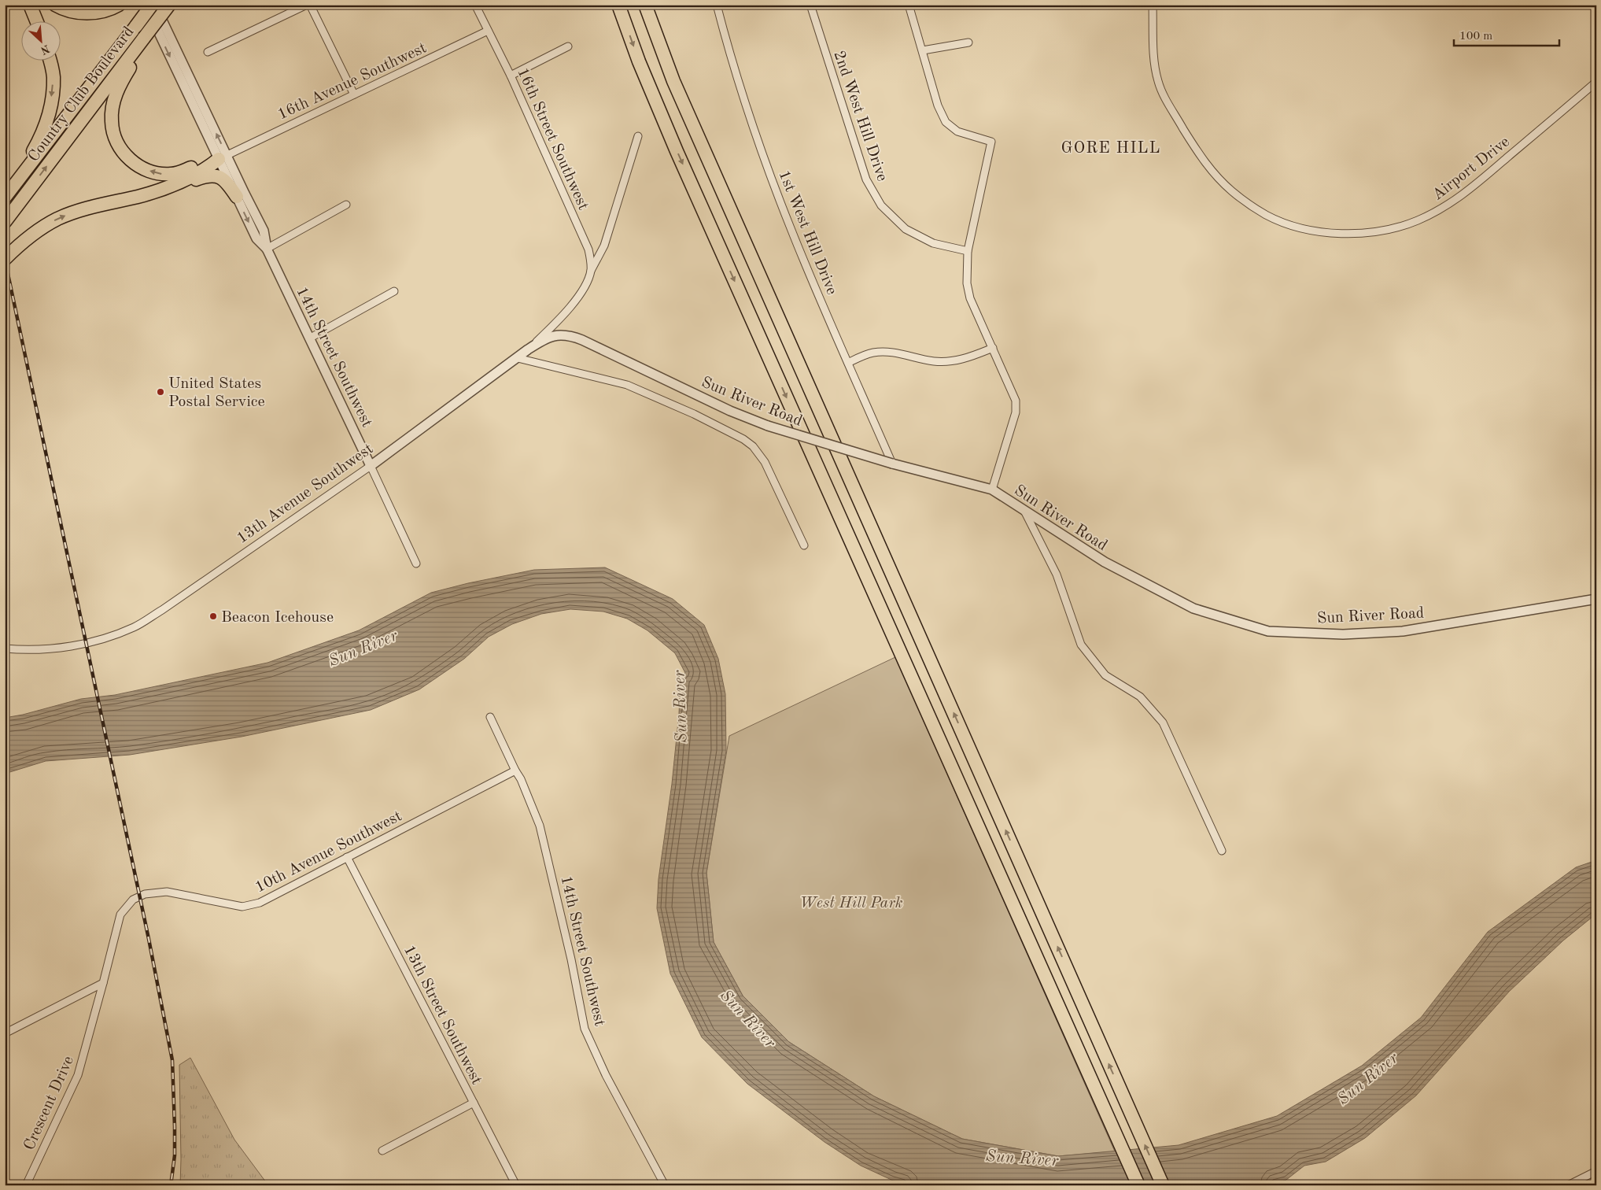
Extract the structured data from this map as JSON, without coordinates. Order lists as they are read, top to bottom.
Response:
{
  "streets": {
    "highway": ["Country Club Boulevard"],
    "street": [
      "16th Avenue Southwest",
      "2nd West Hill Drive",
      "16th Street Southwest",
      "Airport Drive",
      "1st West Hill Drive",
      "14th Street Southwest",
      "Sun River Road",
      "13th Avenue Southwest",
      "10th Avenue Southwest",
      "13th Street Southwest",
      "Crescent Drive"
    ]
  },
  "crossings": [
    ["16th Avenue Southwest", "16th Street Southwest"],
    ["16th Avenue Southwest", "14th Street Southwest"],
    ["Country Club Boulevard", "14th Street Southwest"],
    ["16th Street Southwest", "13th Avenue Southwest"],
    ["1st West Hill Drive", "Sun River Road"],
    ["14th Street Southwest", "13th Avenue Southwest"],
    ["14th Street Southwest", "10th Avenue Southwest"],
    ["Sun River Road", "13th Avenue Southwest"],
    ["10th Avenue Southwest", "13th Street Southwest"],
    ["10th Avenue Southwest", "Crescent Drive"]
  ],
  "districts": ["GORE HILL"],
  "water": ["Sun River"],
  "parks": ["West Hill Park"],
  "places": ["United States Postal Service", "Beacon Icehouse"],
  "scale_bar": "100 m",
  "north": "bottom right"
}
